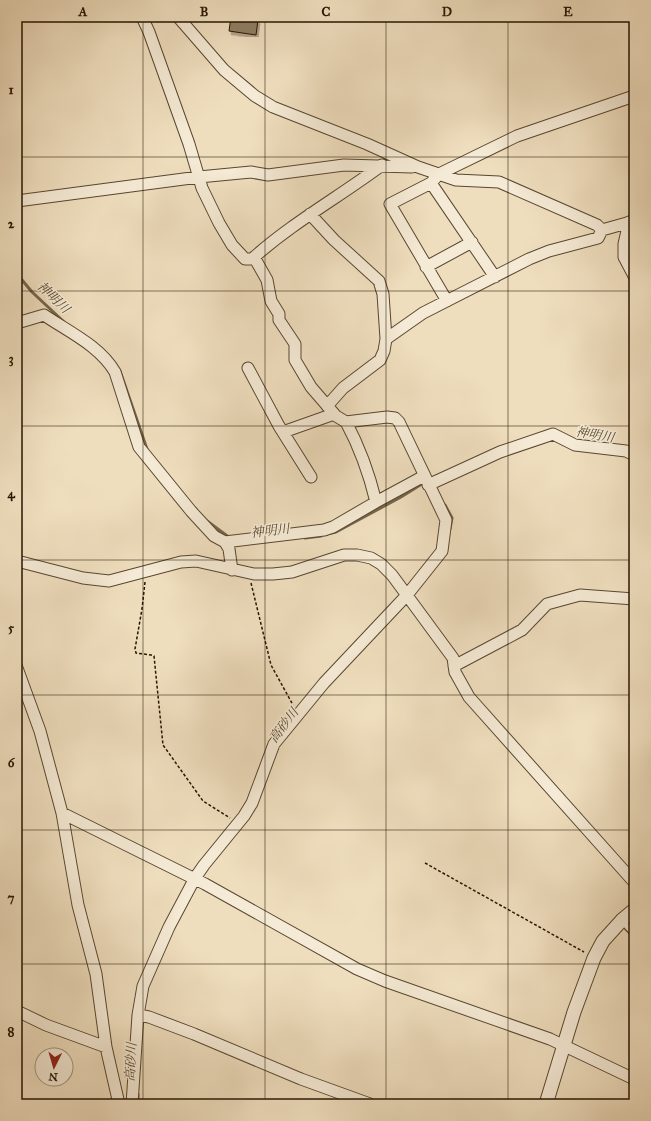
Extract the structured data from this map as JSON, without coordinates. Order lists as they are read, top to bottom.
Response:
{
  "water": ["神明川", "高砂川"],
  "north": "bottom",
  "grid": {
    "columns": [
      "A",
      "B",
      "C",
      "D",
      "E"
    ],
    "rows": [
      "1",
      "2",
      "3",
      "4",
      "5",
      "6",
      "7",
      "8"
    ]
  }
}
